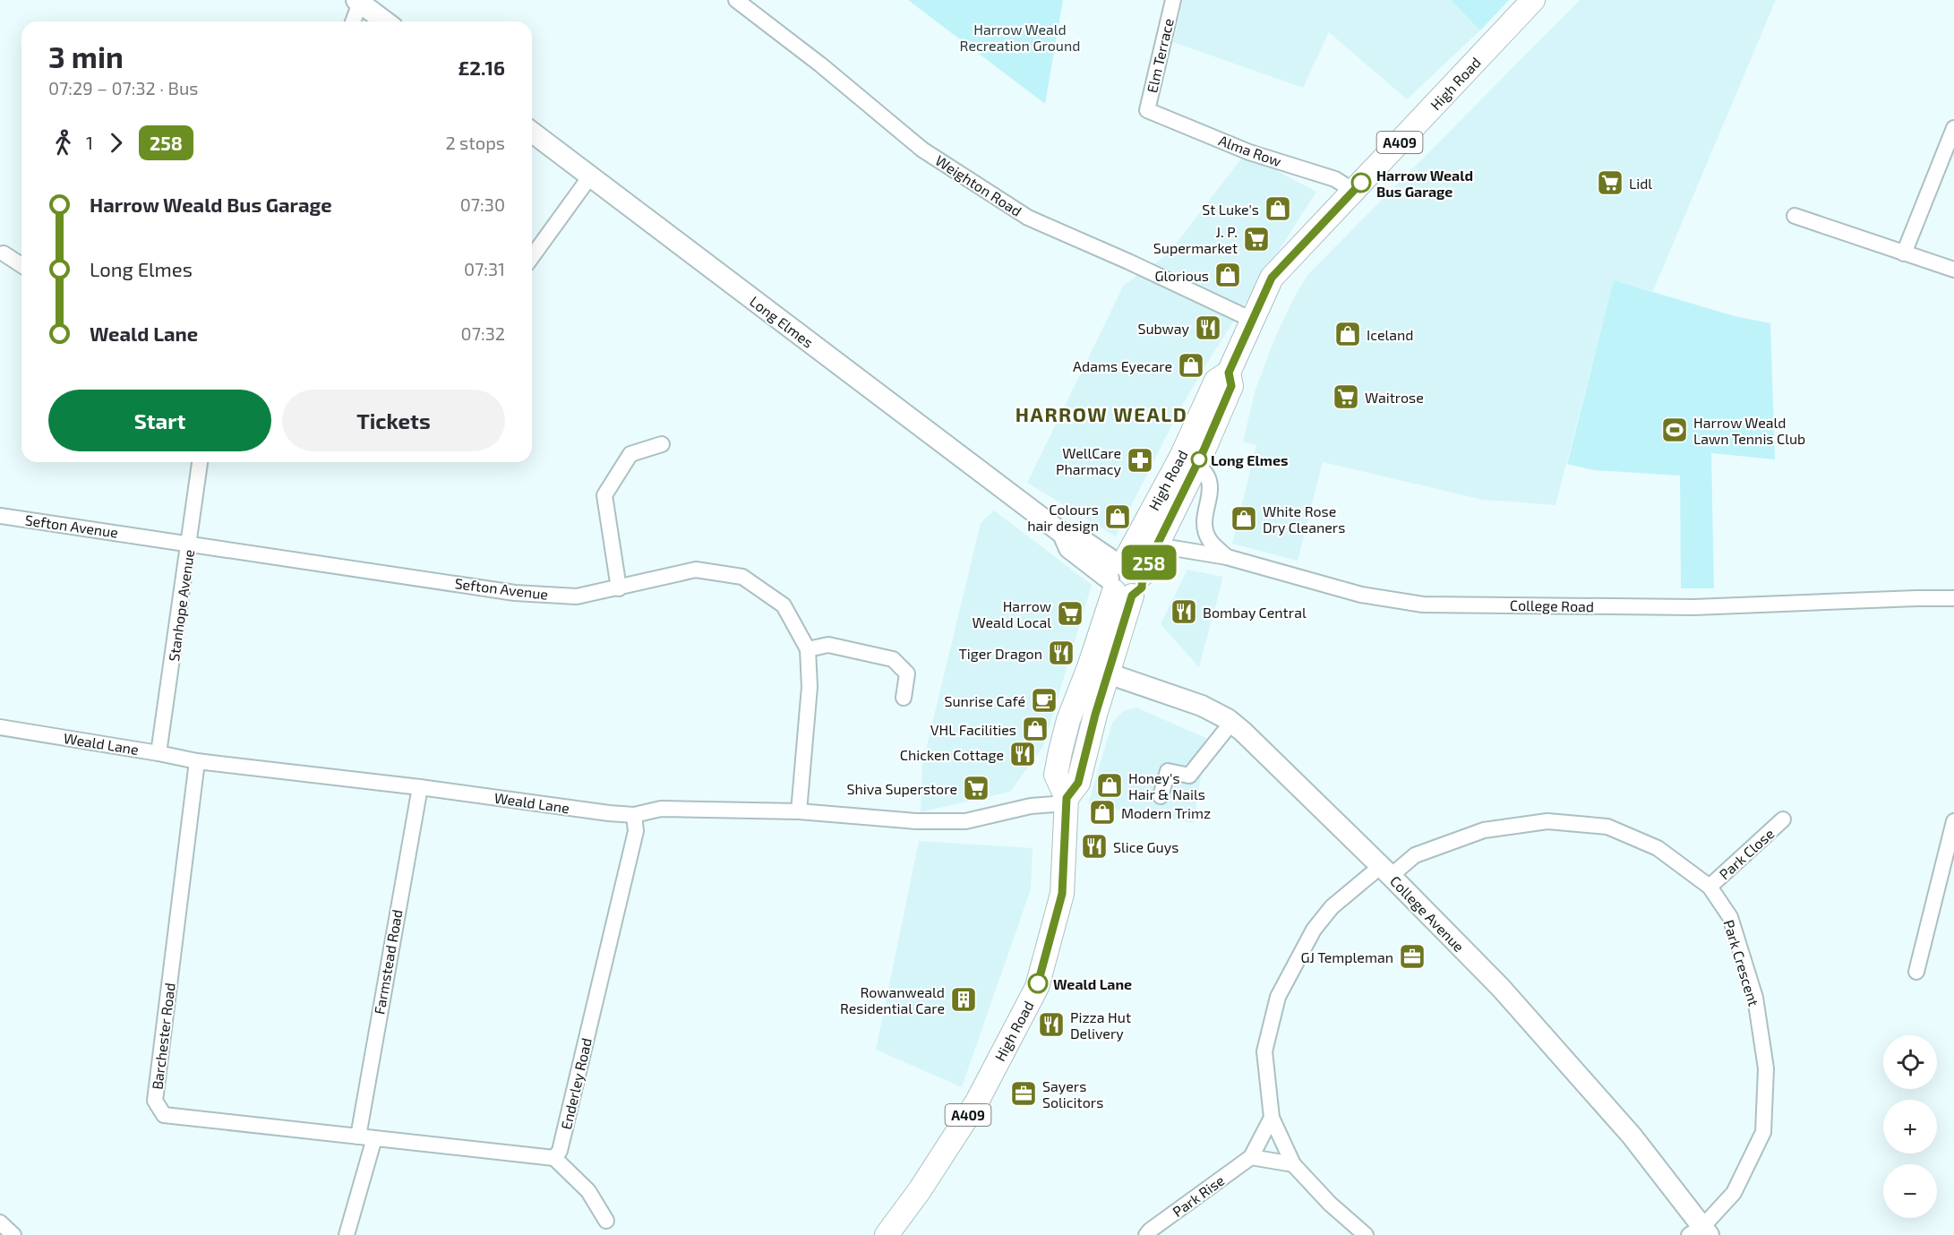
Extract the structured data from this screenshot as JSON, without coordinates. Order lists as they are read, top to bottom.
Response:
{
  "streets": {
    "main road": ["High Road", "A409"],
    "street": [
      "Elm Terrace",
      "Alma Row",
      "Weighton Road",
      "Long Elmes",
      "Sefton Avenue",
      "Stanhope Avenue",
      "College Road",
      "Weald Lane",
      "Park Close",
      "College Avenue",
      "Farmstead Road",
      "Park Crescent",
      "Barchester Road",
      "Enderley Road",
      "Park Rise"
    ]
  },
  "crossings": [
    ["Elm Terrace", "Alma Row"],
    ["High Road", "Alma Row"],
    ["High Road", "Weighton Road"],
    ["High Road", "Long Elmes"],
    ["High Road", "College Road"],
    ["High Road", "Weald Lane"],
    ["High Road", "College Avenue"],
    ["Sefton Avenue", "Stanhope Avenue"],
    ["Sefton Avenue", "Weald Lane"],
    ["Stanhope Avenue", "Weald Lane"],
    ["Weald Lane", "Farmstead Road"],
    ["Weald Lane", "Barchester Road"],
    ["Weald Lane", "Enderley Road"],
    ["Park Close", "Park Crescent"],
    ["College Avenue", "Park Crescent"],
    ["Farmstead Road", "Barchester Road"],
    ["Park Crescent", "Park Rise"]
  ],
  "districts": ["HARROW WEALD"],
  "parks": ["Harrow Weald Recreation Ground"],
  "places": {
    "other": ["Harrow Weald Bus Garage", "Long Elmes", "Weald Lane"],
    "supermarket": [
      "Lidl",
      "J. P. Supermarket",
      "Waitrose",
      "Harrow Weald Local",
      "Shiva Superstore"
    ],
    "shop": [
      "St Luke's",
      "Glorious",
      "Iceland",
      "Adams Eyecare",
      "Colours hair design",
      "White Rose Dry Cleaners",
      "VHL Facilities",
      "Honey's Hair & Nails",
      "Modern Trimz"
    ],
    "restaurant": [
      "Subway",
      "Bombay Central",
      "Tiger Dragon",
      "Chicken Cottage",
      "Slice Guys",
      "Pizza Hut Delivery"
    ],
    "sports": ["Harrow Weald Lawn Tennis Club"],
    "pharmacy": ["WellCare Pharmacy"],
    "cafe": ["Sunrise Café"],
    "office": ["GJ Templeman", "Sayers Solicitors"],
    "building": ["Rowanweald Residential Care"]
  },
  "lines": ["bus line 258"],
  "page": {
    "on_map": "258",
    "heading": ["3 min", "07:29 – 07:32 · Bus", "£2.16"],
    "legs": ["1", "258", "2 stops"],
    "list": [
      {
        "name": "Harrow Weald Bus Garage",
        "value": "07:30"
      },
      {
        "name": "Long Elmes",
        "value": "07:31"
      },
      {
        "name": "Weald Lane",
        "value": "07:32"
      }
    ],
    "buttons": ["Start", "Tickets"],
    "map_buttons": ["+", "−"]
  }
}
